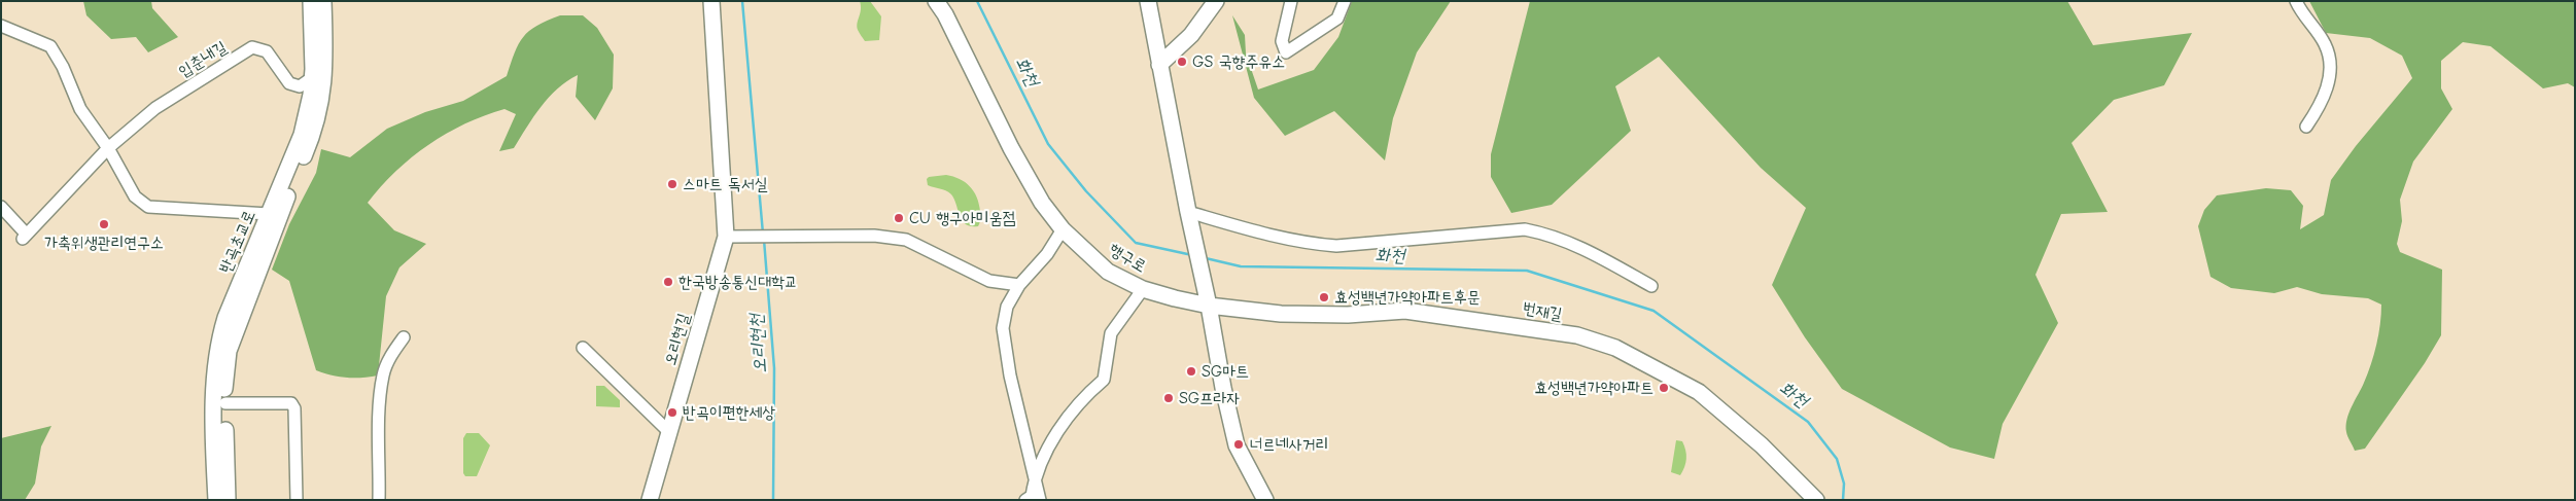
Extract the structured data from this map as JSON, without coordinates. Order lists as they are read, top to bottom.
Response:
{
  "streets": {
    "street": [
      "입춘내길",
      "반곡초교로",
      "행구로",
      "번재길",
      "오리현길"
    ]
  },
  "crossings": [
    ["입춘내길", "반곡초교로"],
    ["행구로", "번재길"]
  ],
  "water": ["화천", "오리현천"],
  "places": [
    "GS 국향주유소",
    "스마트 독서실",
    "CU 행구아미움점",
    "가축위생관리연구소",
    "한국방송통신대학교",
    "효성백년가약아파트후문",
    "SG마트",
    "효성백년가약아파트",
    "SG프라자",
    "반곡이편한세상",
    "너르네사거리"
  ]
}
